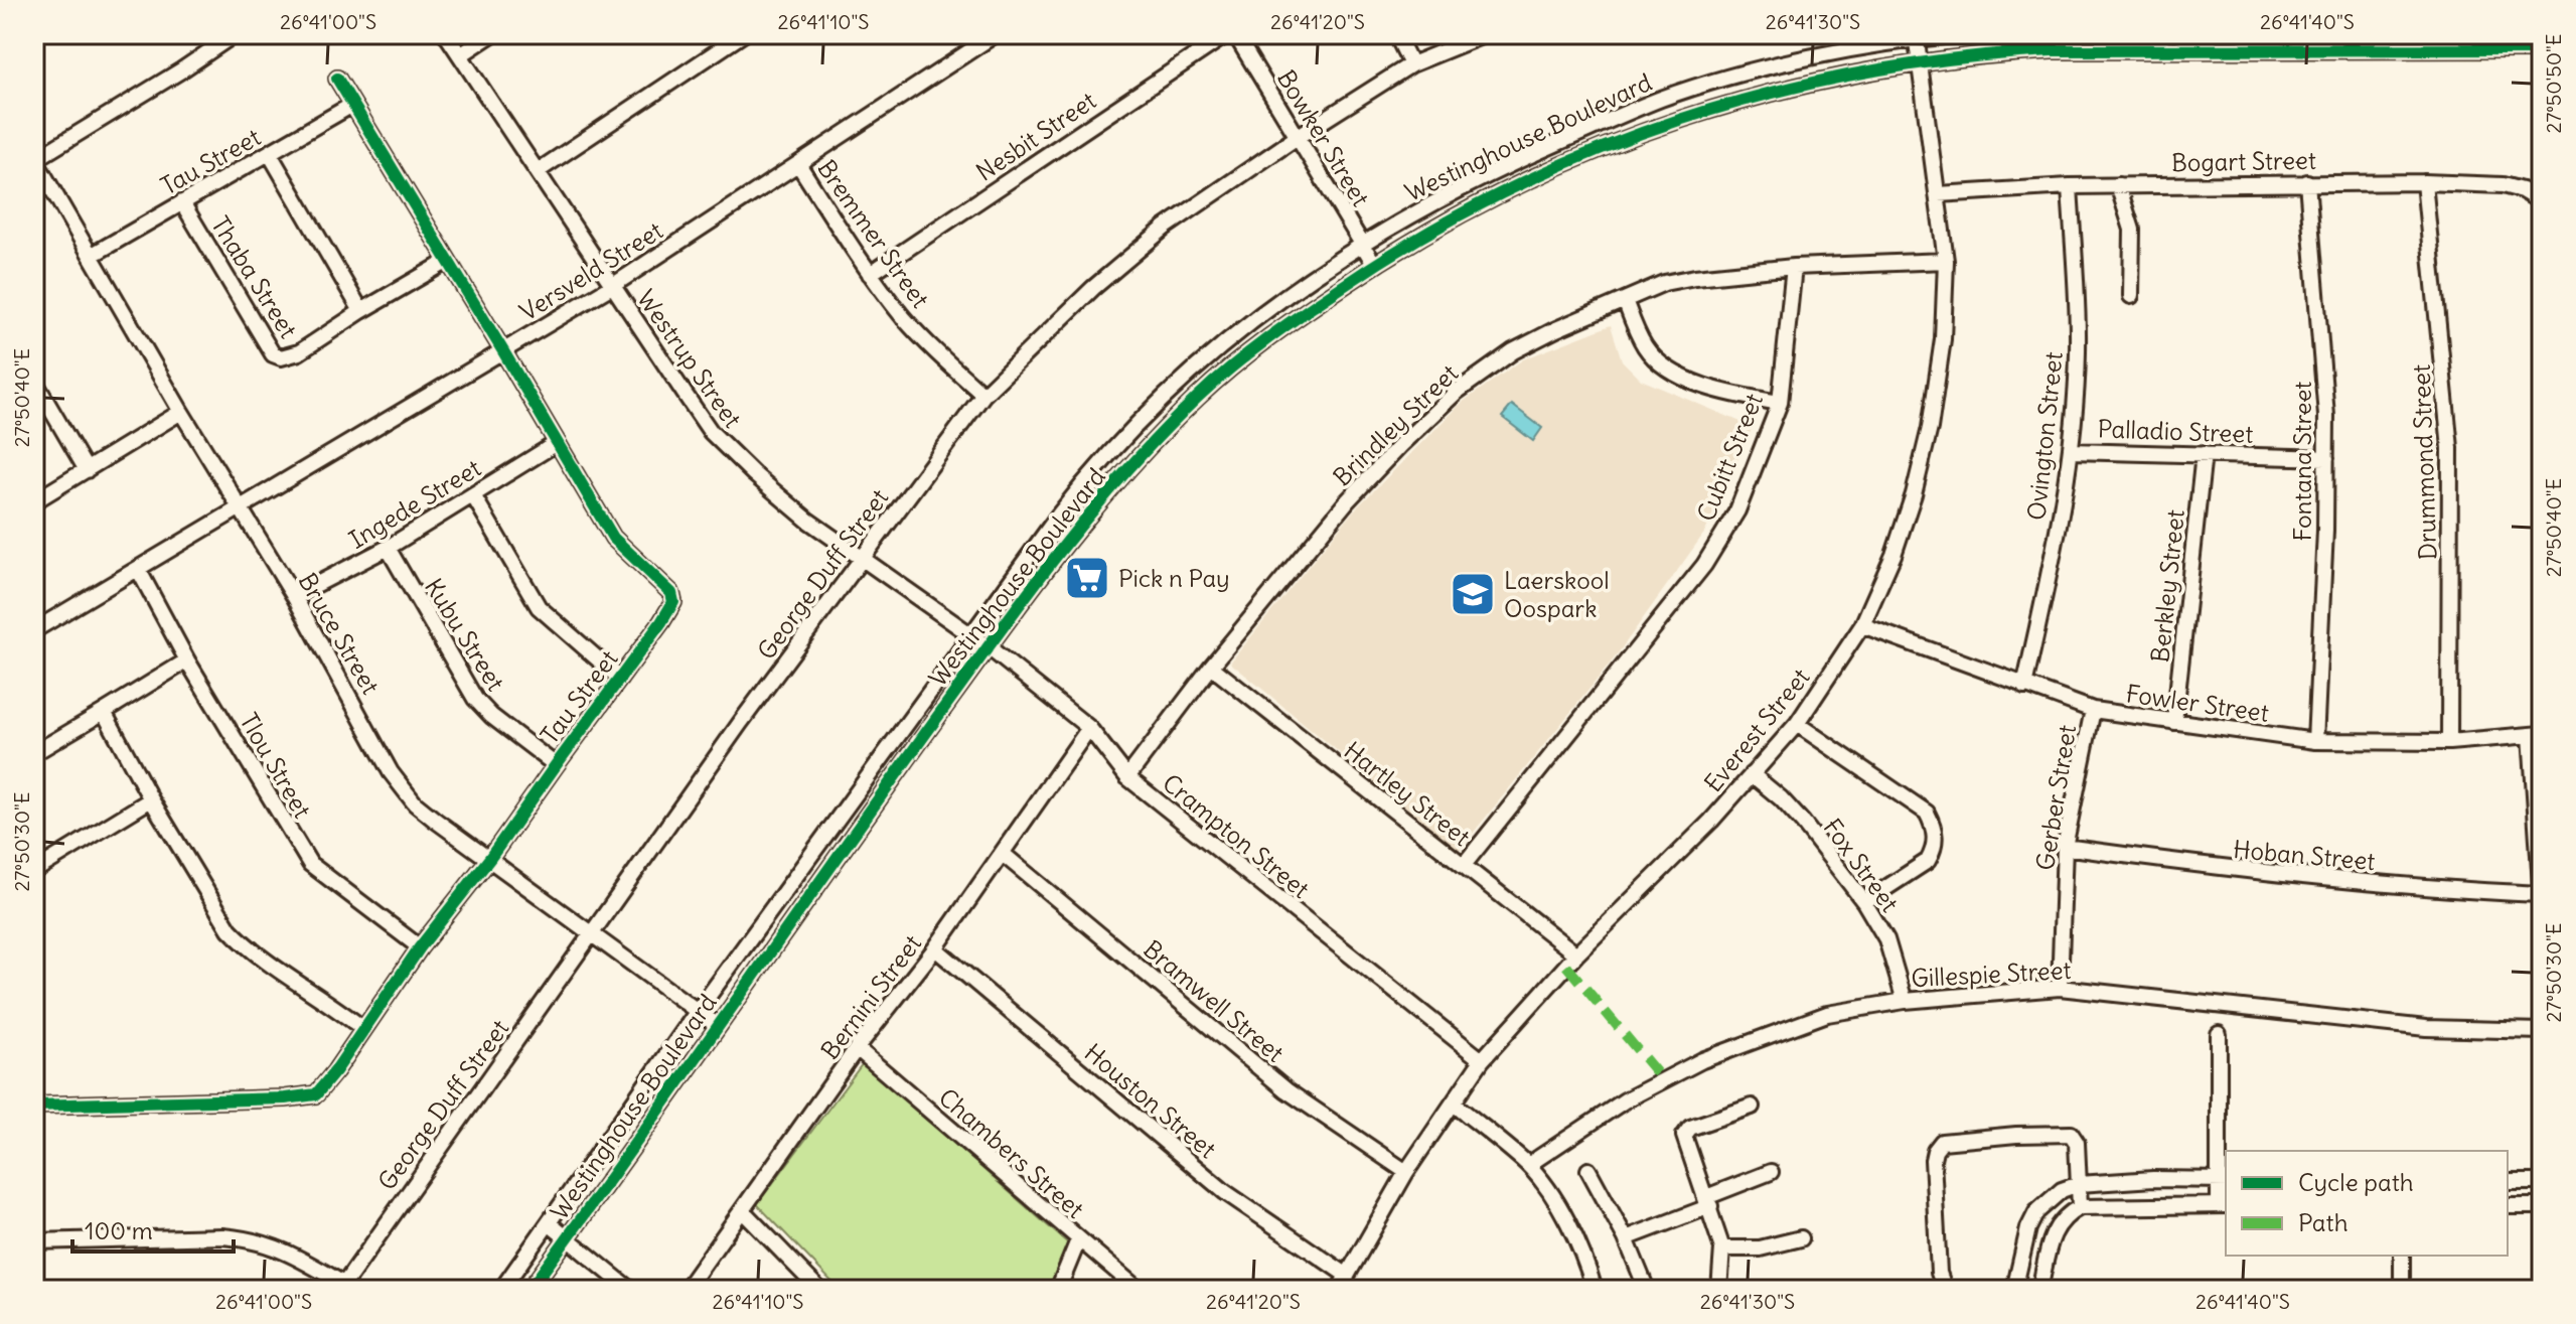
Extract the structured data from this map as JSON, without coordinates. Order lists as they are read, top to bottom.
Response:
{
  "streets": {
    "street": [
      "Nesbit Street",
      "Westinghouse Boulevard",
      "Bowker Street",
      "Tau Street",
      "Bogart Street",
      "Bremmer Street",
      "Versveld Street",
      "Thaba Street",
      "Westrup Street",
      "Brindley Street",
      "Palladio Street",
      "Ovington Street",
      "Cubitt Street",
      "Fontana Street",
      "Drummond Street",
      "Ingede Street",
      "George Duff Street",
      "Berkley Street",
      "Bruce Street",
      "Kubu Street",
      "Fowler Street",
      "Everest Street",
      "Tlou Street",
      "Hartley Street",
      "Gerber Street",
      "Crampton Street",
      "Hoban Street",
      "Fox Street",
      "Gillespie Street",
      "Bernini Street",
      "Bramwell Street",
      "Houston Street",
      "Chambers Street"
    ]
  },
  "crossings": [
    ["Nesbit Street", "Bremmer Street"],
    ["Westinghouse Boulevard", "Bowker Street"],
    ["Westinghouse Boulevard", "Westrup Street"],
    ["Westinghouse Boulevard", "Bruce Street"],
    ["Westinghouse Boulevard", "Everest Street"],
    ["Westinghouse Boulevard", "Crampton Street"],
    ["Bowker Street", "George Duff Street"],
    ["Tau Street", "Versveld Street"],
    ["Tau Street", "Thaba Street"],
    ["Tau Street", "Ingede Street"],
    ["Tau Street", "Bruce Street"],
    ["Tau Street", "Kubu Street"],
    ["Tau Street", "Tlou Street"],
    ["Bogart Street", "Ovington Street"],
    ["Bogart Street", "Fontana Street"],
    ["Bogart Street", "Drummond Street"],
    ["Bogart Street", "Everest Street"],
    ["Bremmer Street", "Versveld Street"],
    ["Bremmer Street", "George Duff Street"],
    ["Versveld Street", "Westrup Street"],
    ["Versveld Street", "Bruce Street"],
    ["Versveld Street", "Tlou Street"],
    ["Westrup Street", "George Duff Street"],
    ["Westrup Street", "Crampton Street"],
    ["Brindley Street", "Cubitt Street"],
    ["Brindley Street", "Everest Street"],
    ["Brindley Street", "Hartley Street"],
    ["Brindley Street", "Crampton Street"],
    ["Palladio Street", "Ovington Street"],
    ["Palladio Street", "Fontana Street"],
    ["Palladio Street", "Berkley Street"],
    ["Ovington Street", "Fowler Street"],
    ["Cubitt Street", "Hartley Street"],
    ["Fontana Street", "Fowler Street"],
    ["Drummond Street", "Fowler Street"],
    ["Ingede Street", "Bruce Street"],
    ["Ingede Street", "Kubu Street"],
    ["George Duff Street", "Bruce Street"],
    ["Berkley Street", "Fowler Street"],
    ["Fowler Street", "Everest Street"],
    ["Fowler Street", "Gerber Street"],
    ["Everest Street", "Hartley Street"],
    ["Everest Street", "Crampton Street"],
    ["Everest Street", "Fox Street"],
    ["Everest Street", "Bramwell Street"],
    ["Everest Street", "Houston Street"],
    ["Gerber Street", "Hoban Street"],
    ["Gerber Street", "Gillespie Street"],
    ["Crampton Street", "Bernini Street"],
    ["Fox Street", "Gillespie Street"],
    ["Bernini Street", "Bramwell Street"],
    ["Bernini Street", "Houston Street"],
    ["Bernini Street", "Chambers Street"]
  ],
  "places": {
    "supermarket": ["Pick n Pay"],
    "school or university": ["Laerskool Oospark"]
  },
  "legend": ["Cycle path", "Path"],
  "scale_bar": "100 m",
  "coordinates": [
    "26°41'00\"S",
    "26°41'10\"S",
    "26°41'20\"S",
    "26°41'30\"S",
    "26°41'40\"S",
    "27°50'50\"E",
    "27°50'40\"E",
    "27°50'30\"E"
  ]
}
